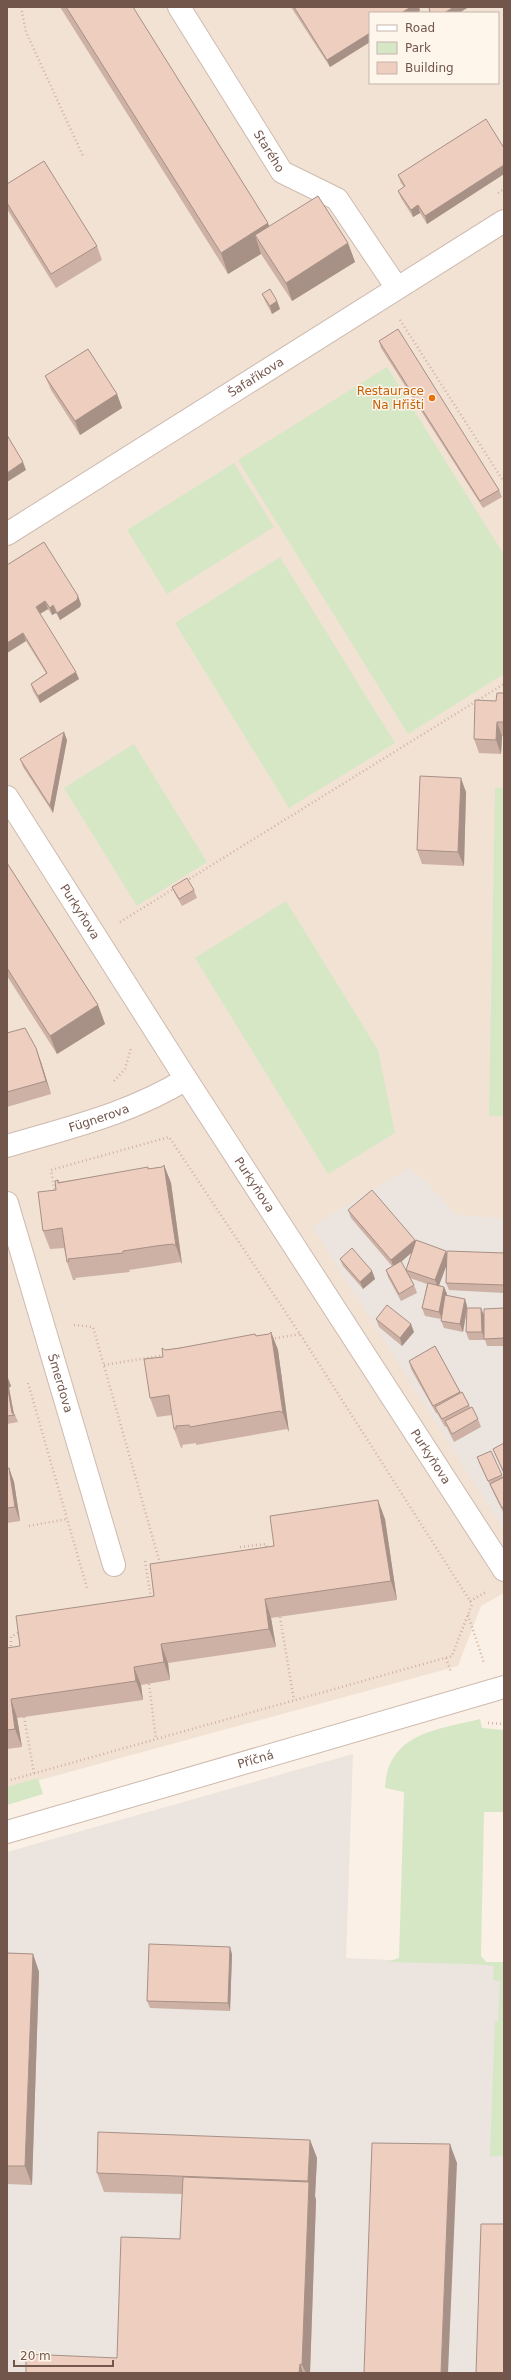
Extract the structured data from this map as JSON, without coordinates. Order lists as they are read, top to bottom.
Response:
{
  "streets": {
    "street": [
      "Starého",
      "Šafaříkova",
      "Purkyňova",
      "Fügnerova",
      "Šmerdova",
      "Příčná"
    ]
  },
  "crossings": [
    ["Starého", "Šafaříkova"],
    ["Purkyňova", "Fügnerova"]
  ],
  "places": ["Restaurace Na Hřišti"],
  "legend": ["Road", "Park", "Building"],
  "scale_bar": "20 m"
}
